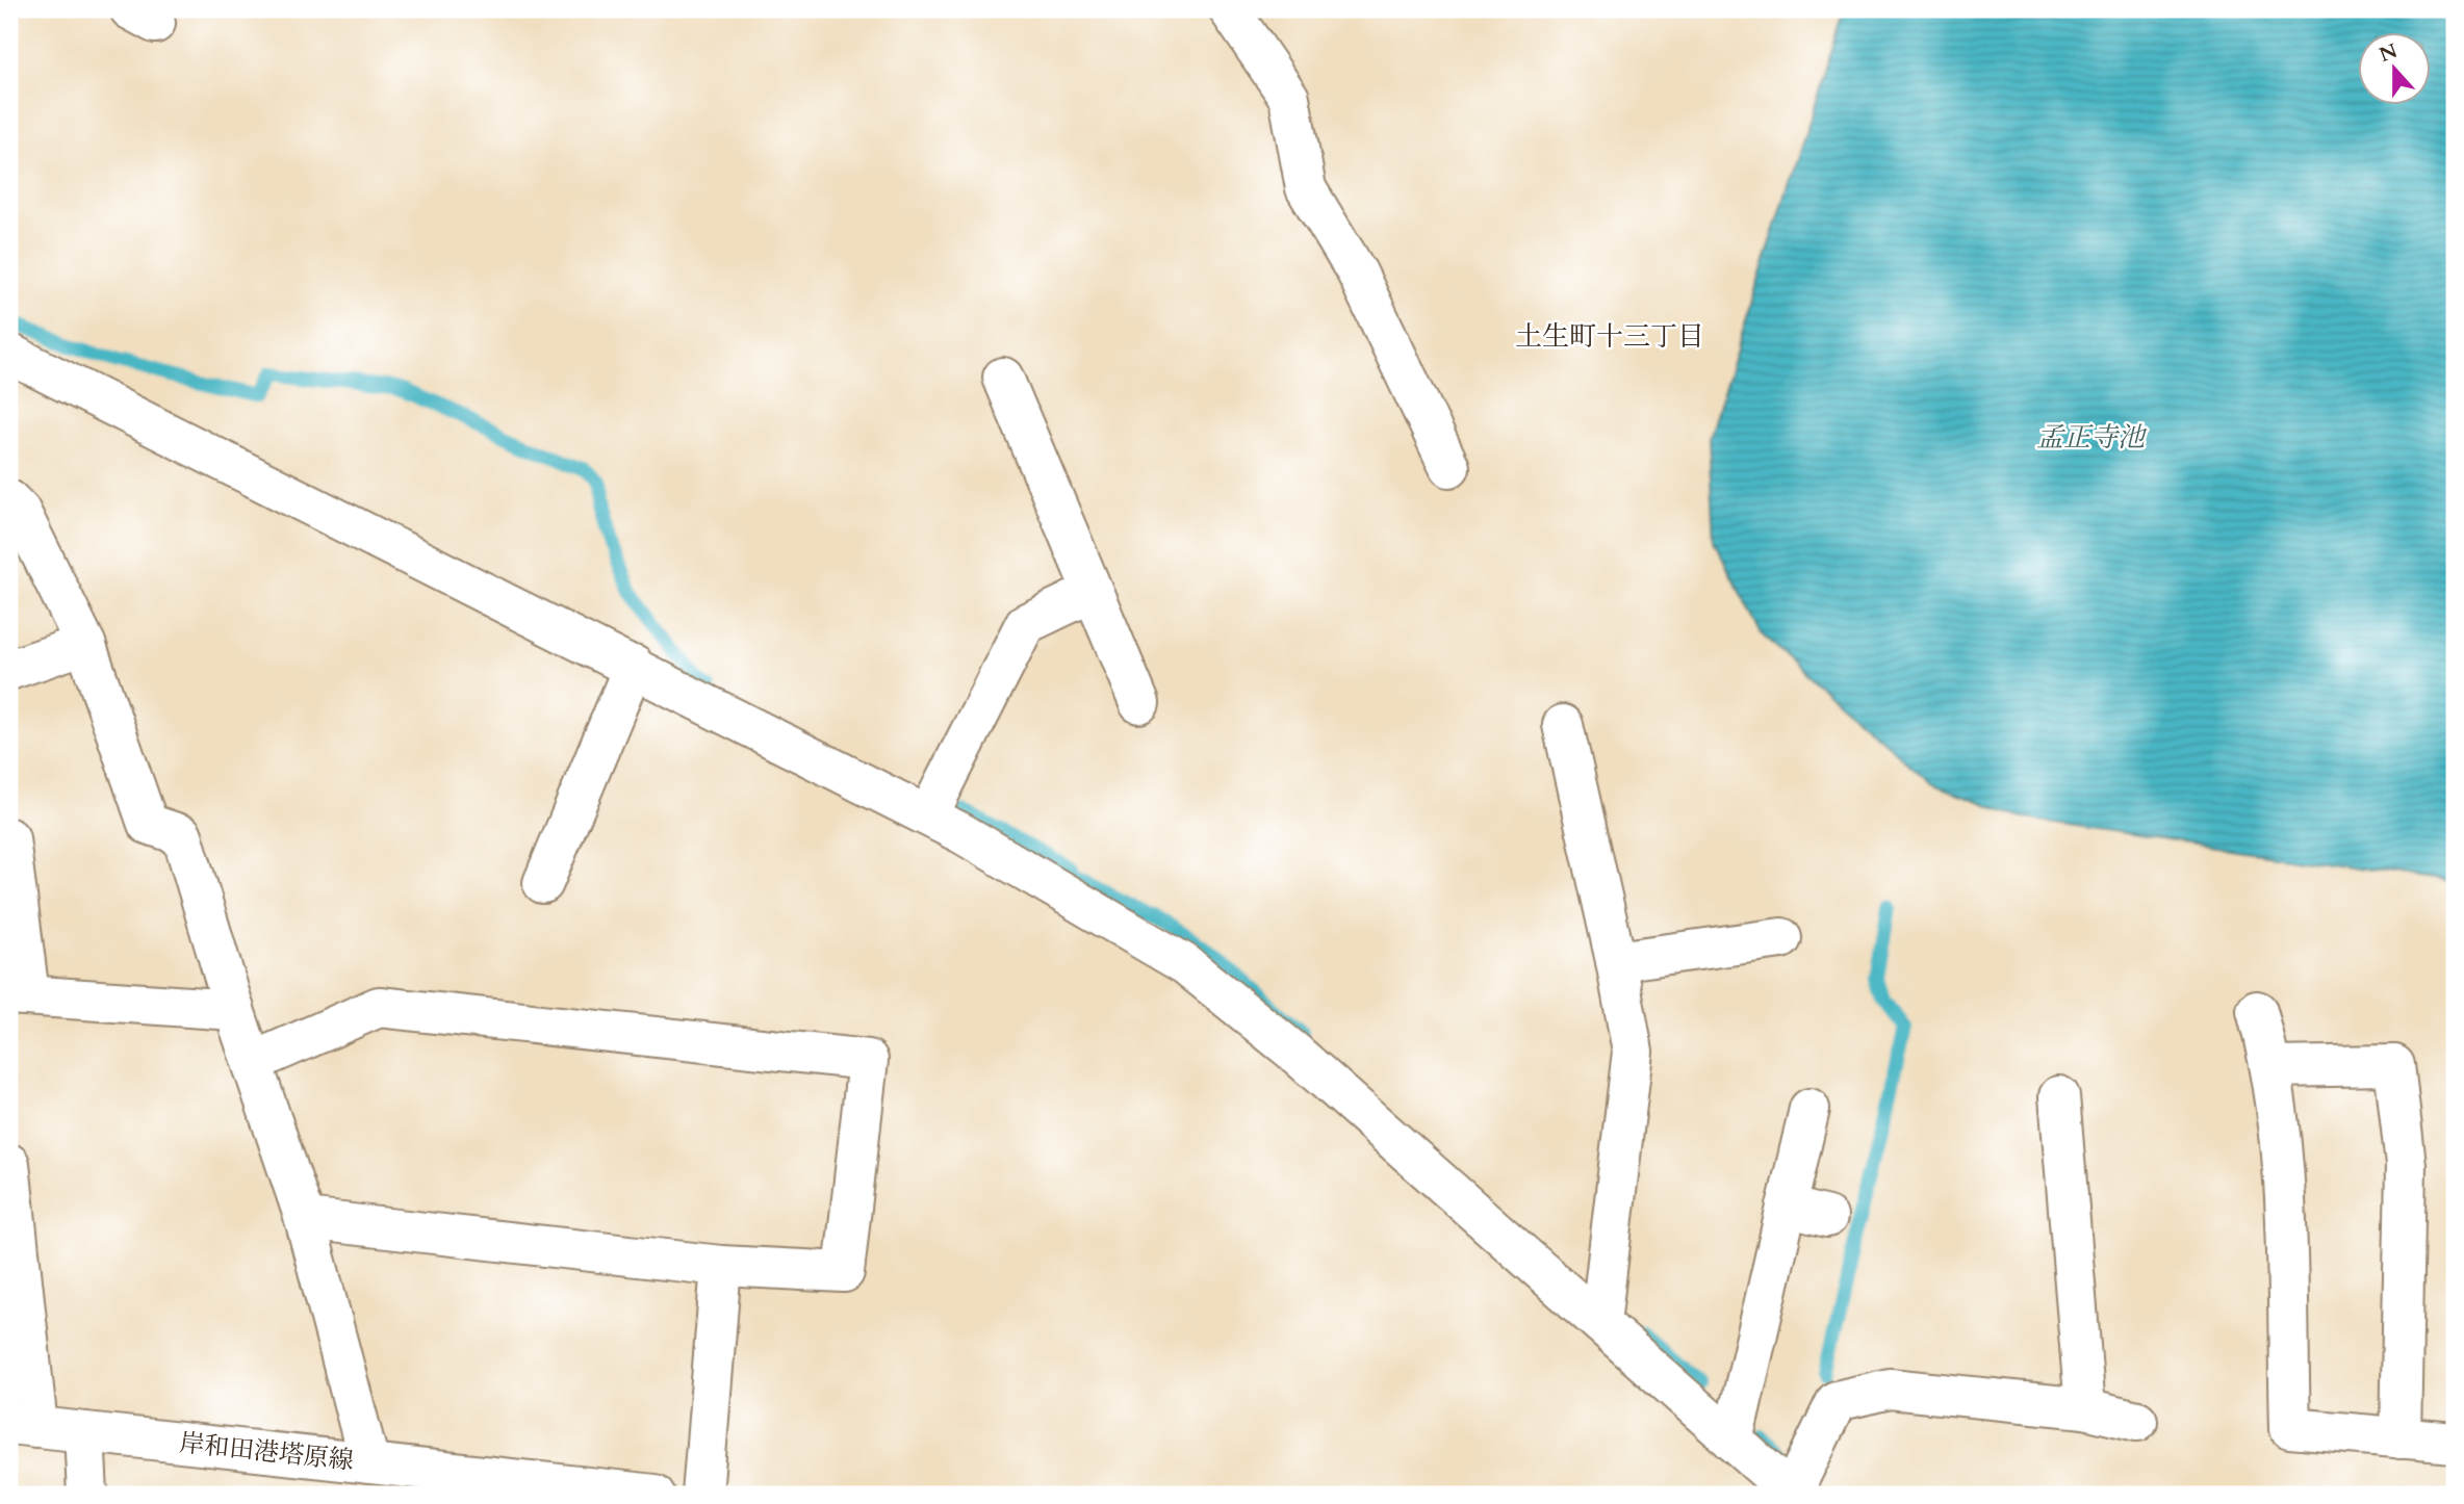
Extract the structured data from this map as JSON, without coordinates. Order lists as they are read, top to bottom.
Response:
{
  "streets": {
    "street": ["岸和田港塔原線"]
  },
  "districts": ["土生町十三丁目"],
  "water": ["孟正寺池"],
  "north": "top"
}
